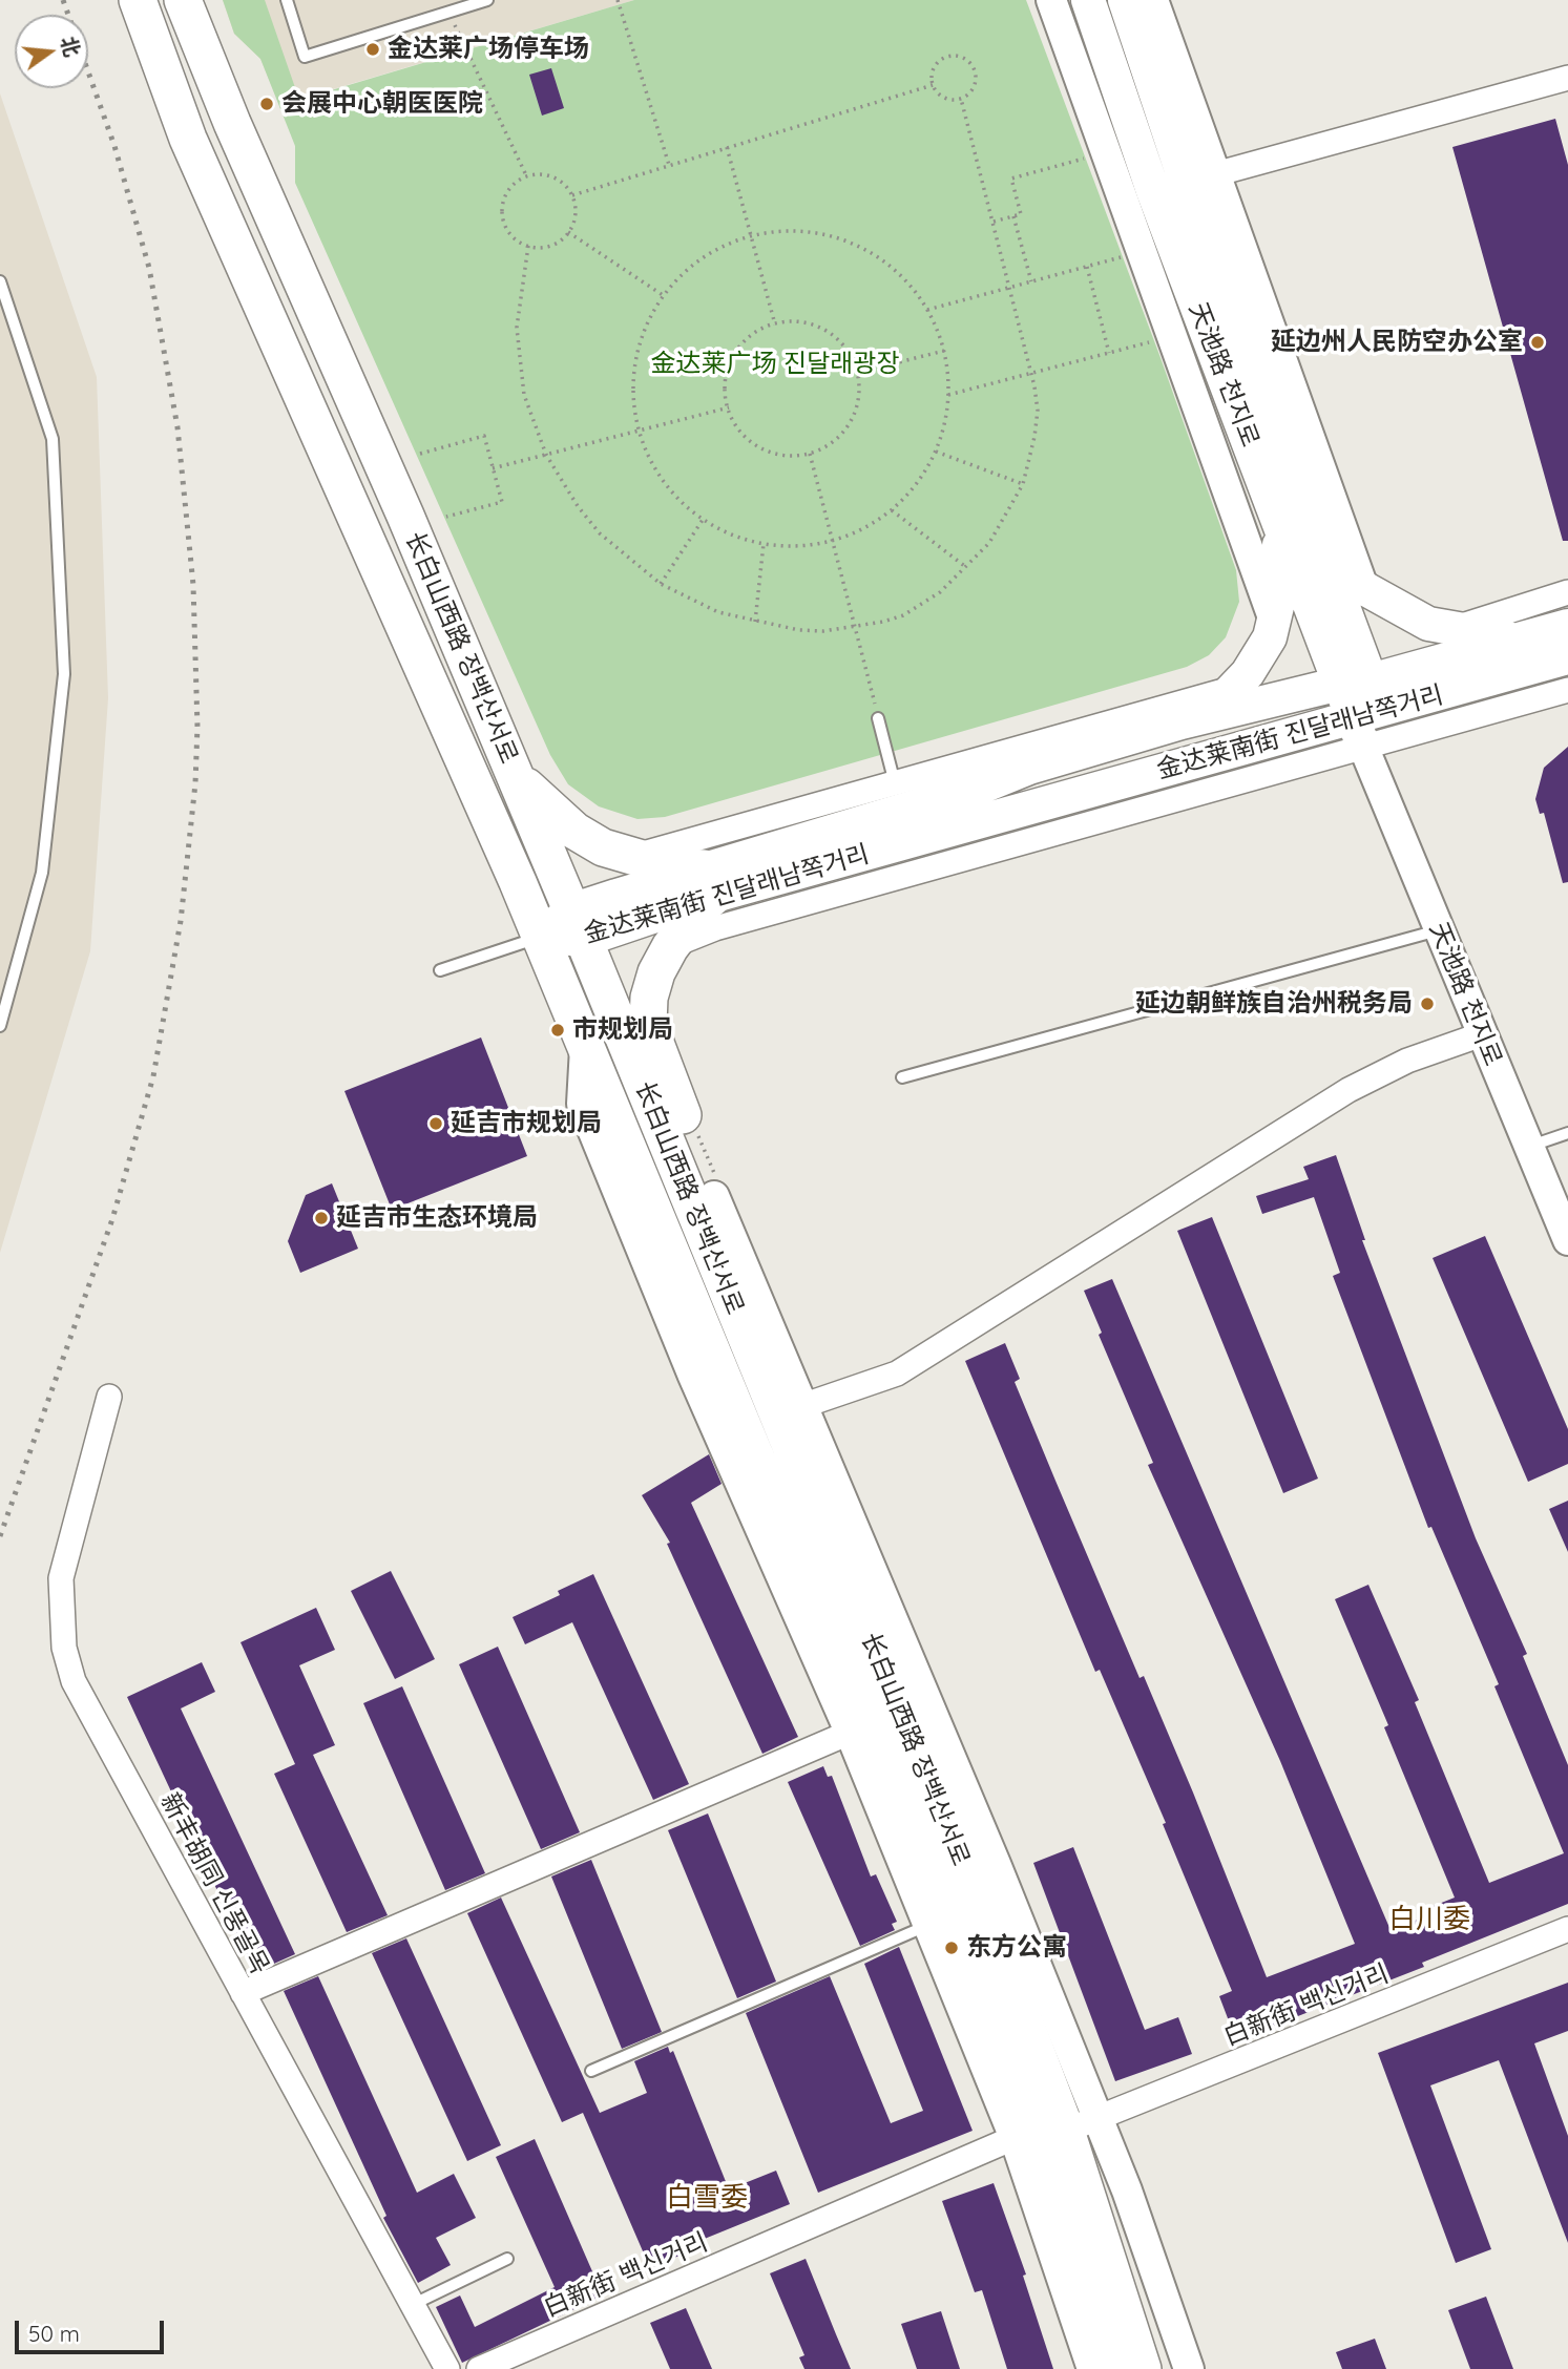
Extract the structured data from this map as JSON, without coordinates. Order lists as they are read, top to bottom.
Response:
{
  "streets": {
    "main road": ["天池路 천지로", "长白山西路 장백산서로", "金达莱南街 진달래남쪽거리"],
    "street": ["新丰胡同 신풍골목", "白新街 백신거리"]
  },
  "crossings": [
    ["天池路 천지로", "金达莱南街 진달래남쪽거리"],
    ["长白山西路 장백산서로", "金达莱南街 진달래남쪽거리"],
    ["长白山西路 장백산서로", "白新街 백신거리"]
  ],
  "districts": ["白川委", "白雪委"],
  "parks": ["金达莱广场 진달래광장"],
  "places": [
    "金达莱广场停车场",
    "会展中心朝医医院",
    "延边州人民防空办公室",
    "延边朝鲜族自治州税务局",
    "市规划局",
    "延吉市规划局",
    "延吉市生态环境局",
    "东方公寓"
  ],
  "scale_bar": "50 m",
  "north": "right"
}
